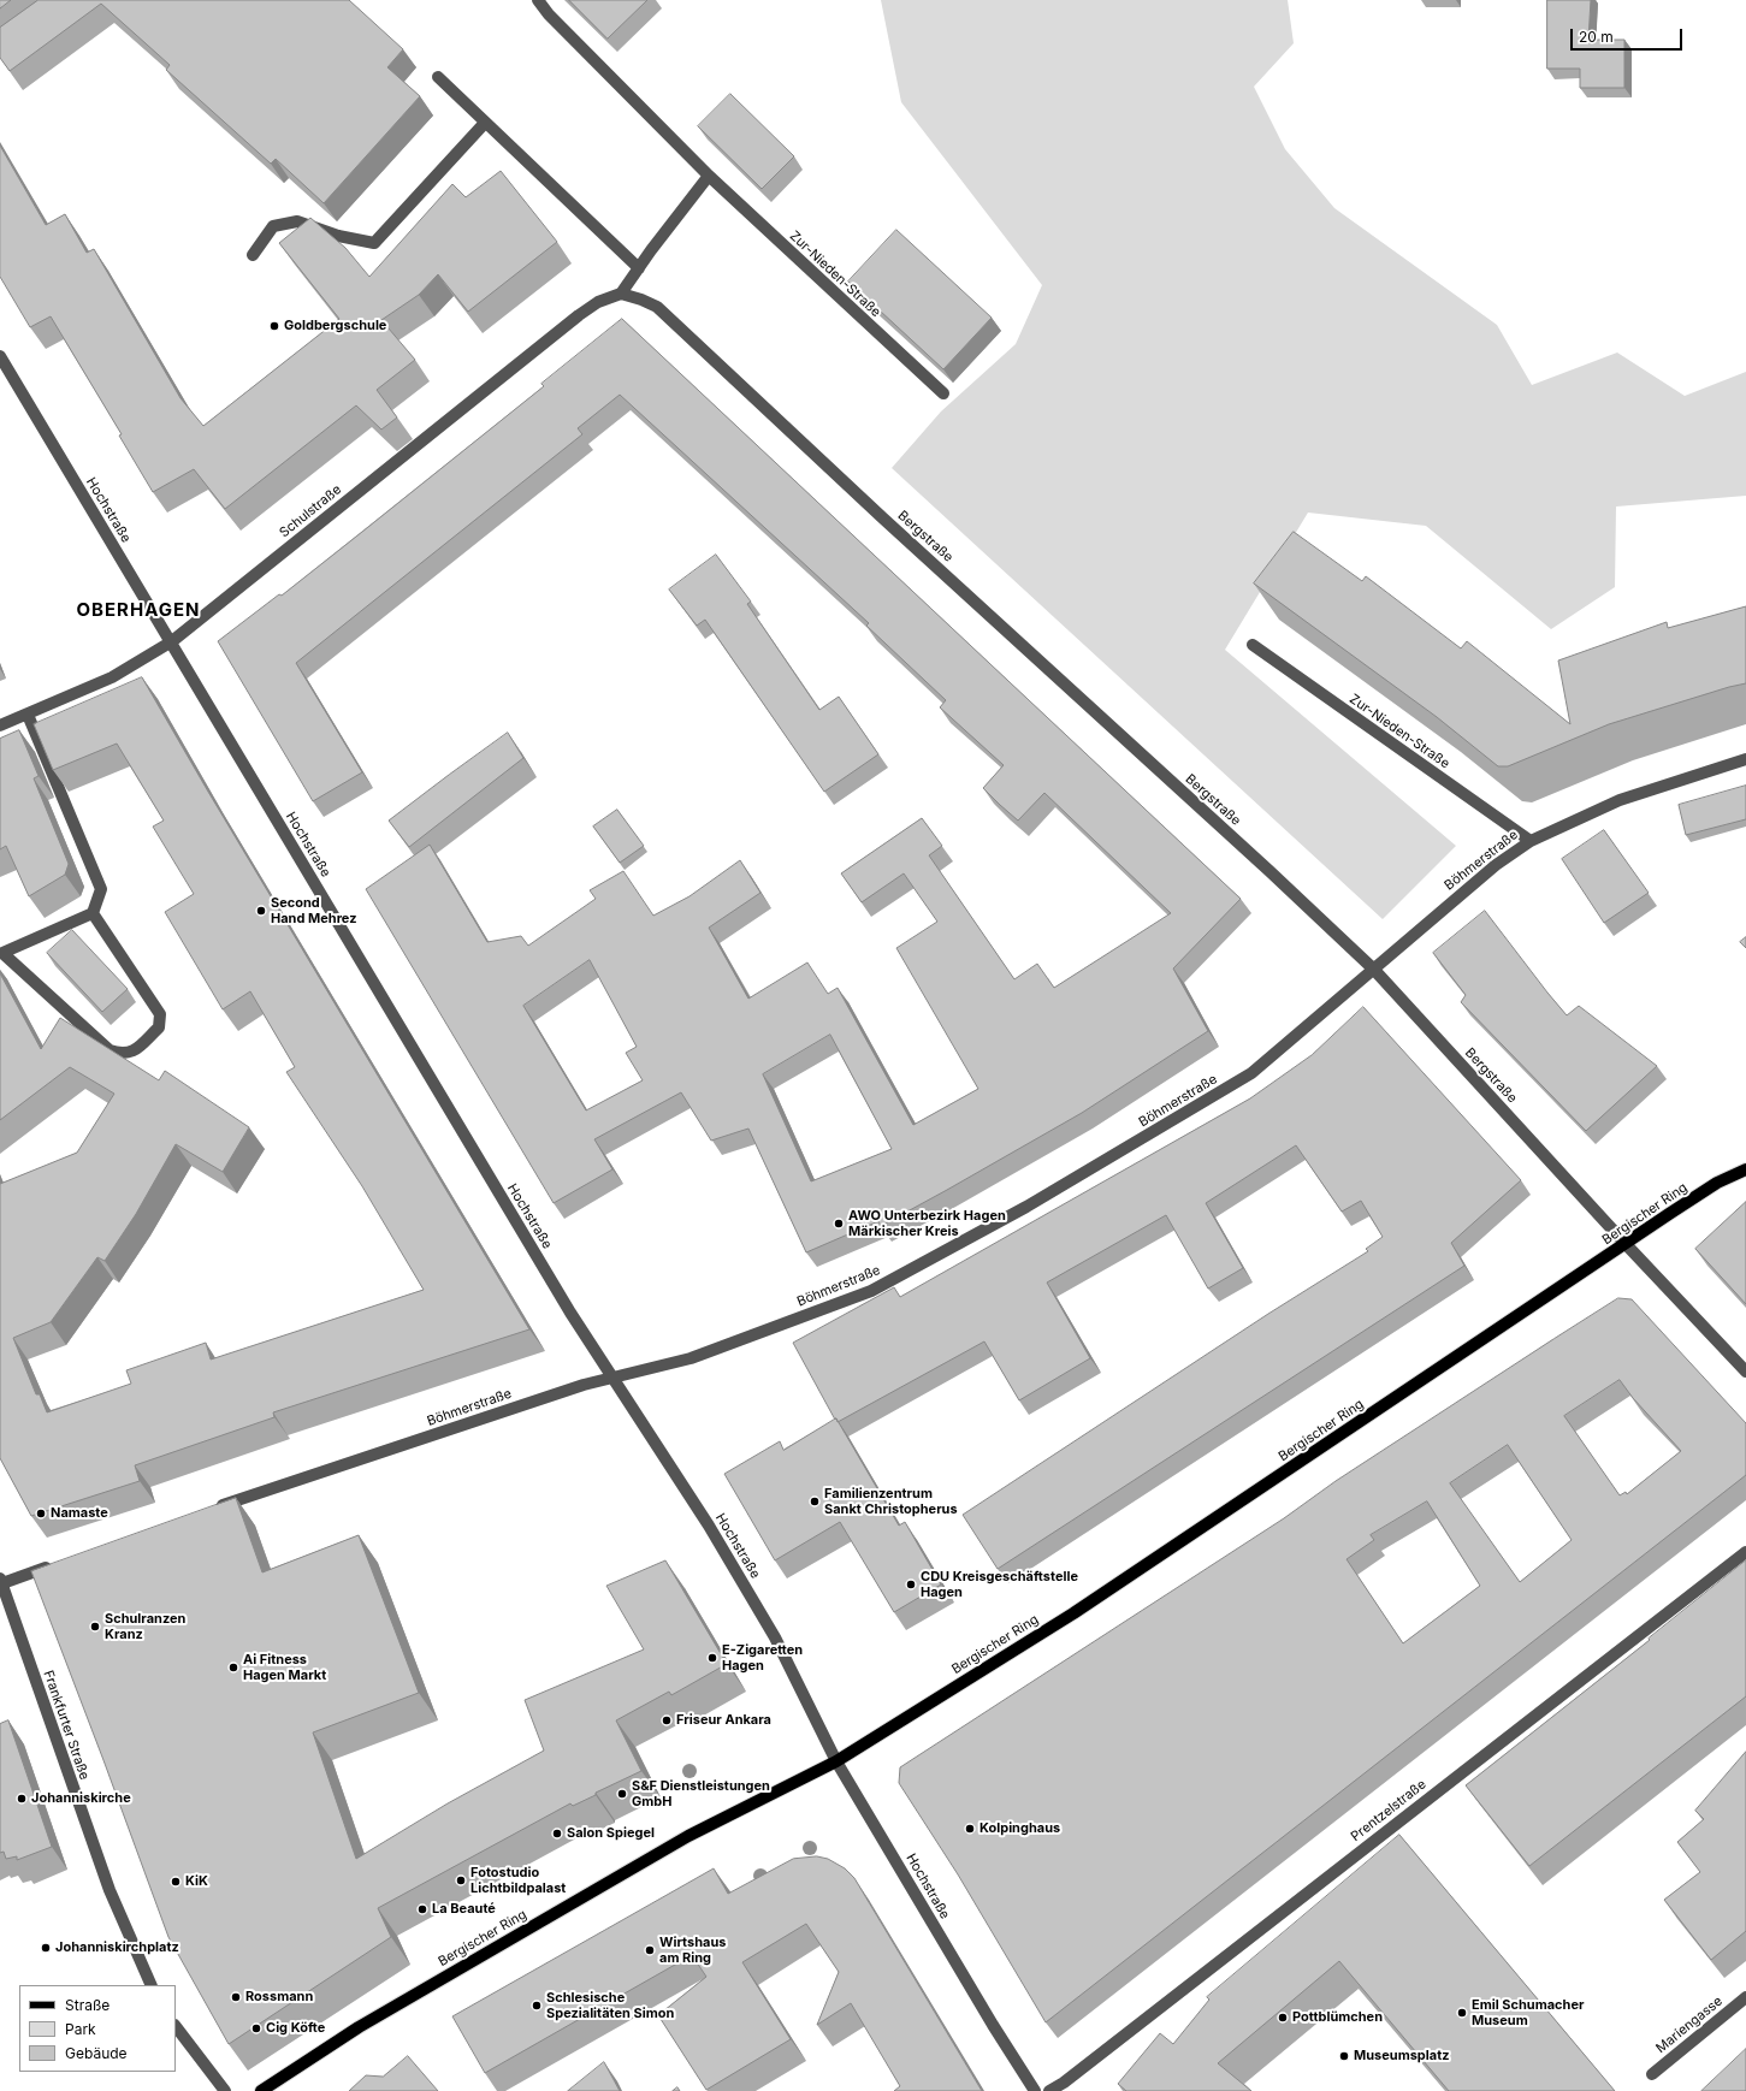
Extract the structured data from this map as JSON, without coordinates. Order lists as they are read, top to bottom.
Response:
{
  "streets": {
    "main road": ["Bergischer Ring"],
    "street": [
      "Zur-Nieden-Straße",
      "Hochstraße",
      "Schulstraße",
      "Bergstraße",
      "Böhmerstraße",
      "Frankfurter Straße",
      "Prentzelstraße",
      "Mariengasse"
    ]
  },
  "crossings": [
    ["Zur-Nieden-Straße", "Böhmerstraße"],
    ["Hochstraße", "Schulstraße"],
    ["Hochstraße", "Böhmerstraße"],
    ["Hochstraße", "Bergischer Ring"],
    ["Schulstraße", "Bergstraße"],
    ["Bergstraße", "Böhmerstraße"],
    ["Bergstraße", "Bergischer Ring"]
  ],
  "districts": ["OBERHAGEN"],
  "places": [
    "Goldbergschule",
    "Second Hand Mehrez",
    "AWO Unterbezirk Hagen Märkischer Kreis",
    "Familienzentrum Sankt Christopherus",
    "Namaste",
    "CDU Kreisgeschäftstelle Hagen",
    "Schulranzen Kranz",
    "E-Zigaretten Hagen",
    "Ai Fitness Hagen Markt",
    "Friseur Ankara",
    "S&F Dienstleistungen GmbH",
    "Johanniskirche",
    "Kolpinghaus",
    "Salon Spiegel",
    "Fotostudio Lichtbildpalast",
    "KiK",
    "La Beauté",
    "Johanniskirchplatz",
    "Wirtshaus am Ring",
    "Rossmann",
    "Schlesische Spezialitäten Simon",
    "Emil Schumacher Museum",
    "Pottblümchen",
    "Cig Köfte",
    "Museumsplatz"
  ],
  "legend": ["Straße", "Park", "Gebäude"],
  "scale_bar": "20 m"
}
